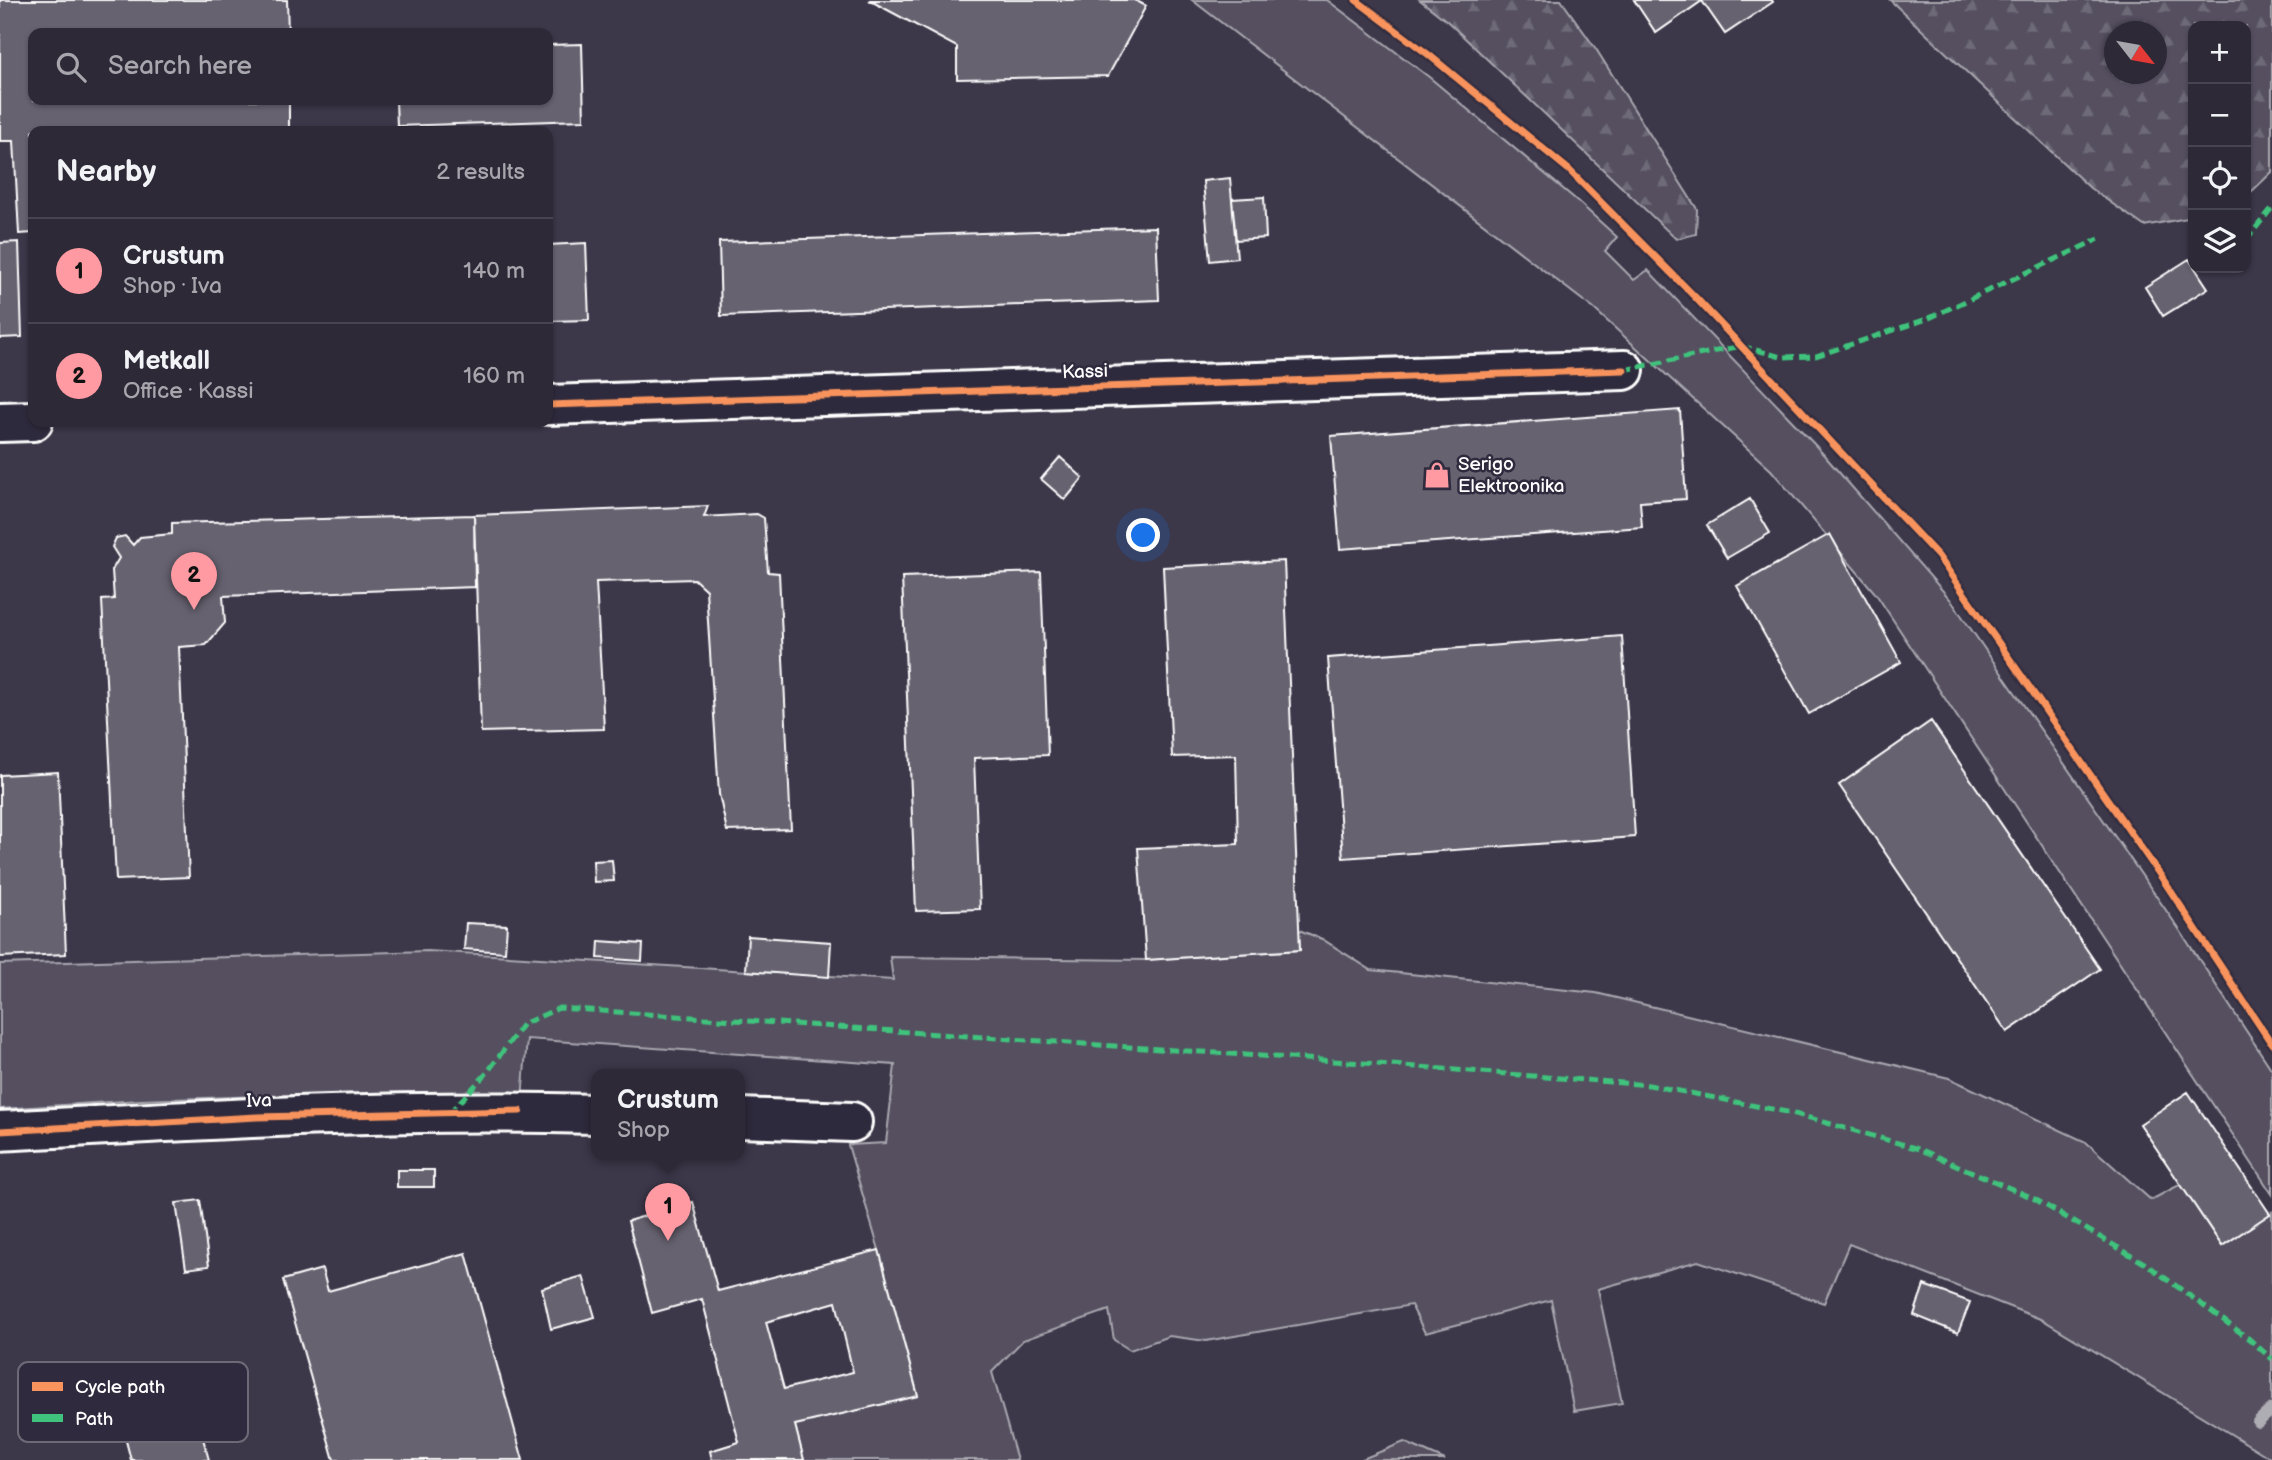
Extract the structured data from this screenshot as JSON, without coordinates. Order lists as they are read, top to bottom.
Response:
{
  "streets": {
    "street": ["Kassi", "Iva"]
  },
  "places": {
    "shop": ["Serigo Elektroonika"]
  },
  "legend": ["Cycle path", "Path"],
  "north": "bottom right",
  "page": {
    "map_buttons": ["+", "−"],
    "search": "Search here",
    "heading": ["Nearby", "2 results"],
    "list": [
      {
        "mark": "1",
        "name": "Crustum",
        "note": "Shop · Iva",
        "value": "140 m"
      },
      {
        "mark": "2",
        "name": "Metkall",
        "note": "Office · Kassi",
        "value": "160 m"
      }
    ],
    "pins": ["2", "1"],
    "popup": ["Crustum", "Shop"]
  }
}
